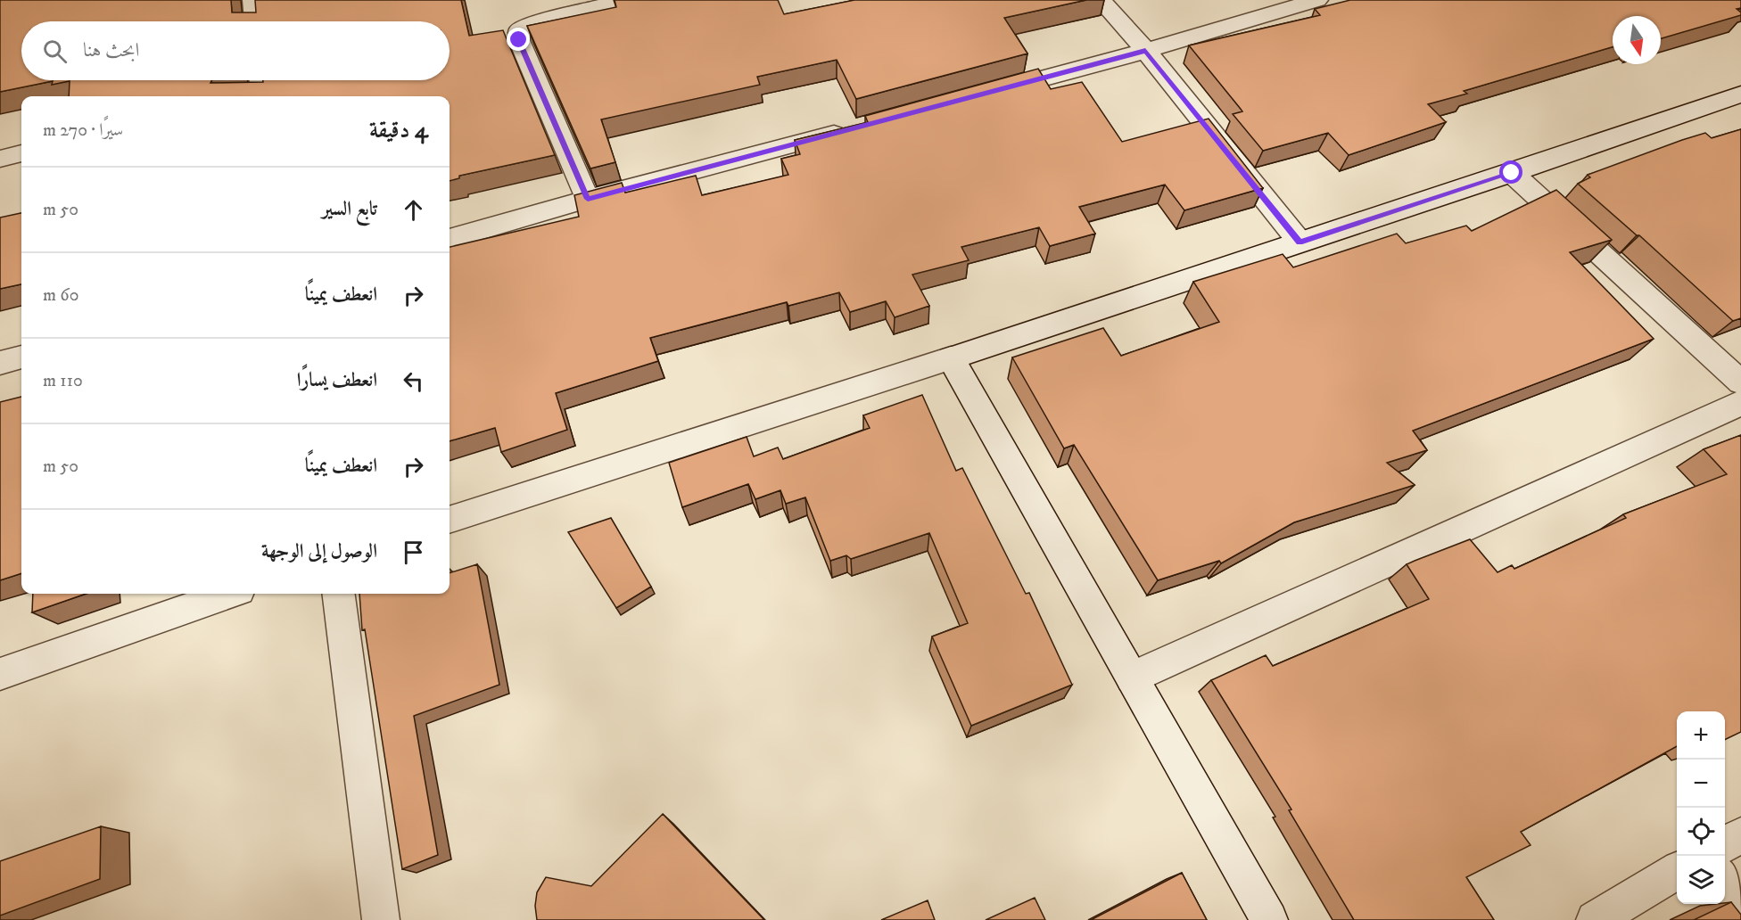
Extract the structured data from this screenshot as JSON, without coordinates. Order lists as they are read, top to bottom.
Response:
{
  "north": "bottom",
  "page": {
    "search": "ابحث هنا",
    "heading": ["4 دقيقة", "سيرًا · 270 m"],
    "list": [
      ["تابع السير", "50 m"],
      ["انعطف يمينًا", "60 m"],
      ["انعطف يسارًا", "110 m"],
      ["انعطف يمينًا", "50 m"],
      "الوصول إلى الوجهة"
    ],
    "map_buttons": ["+", "−"]
  }
}
